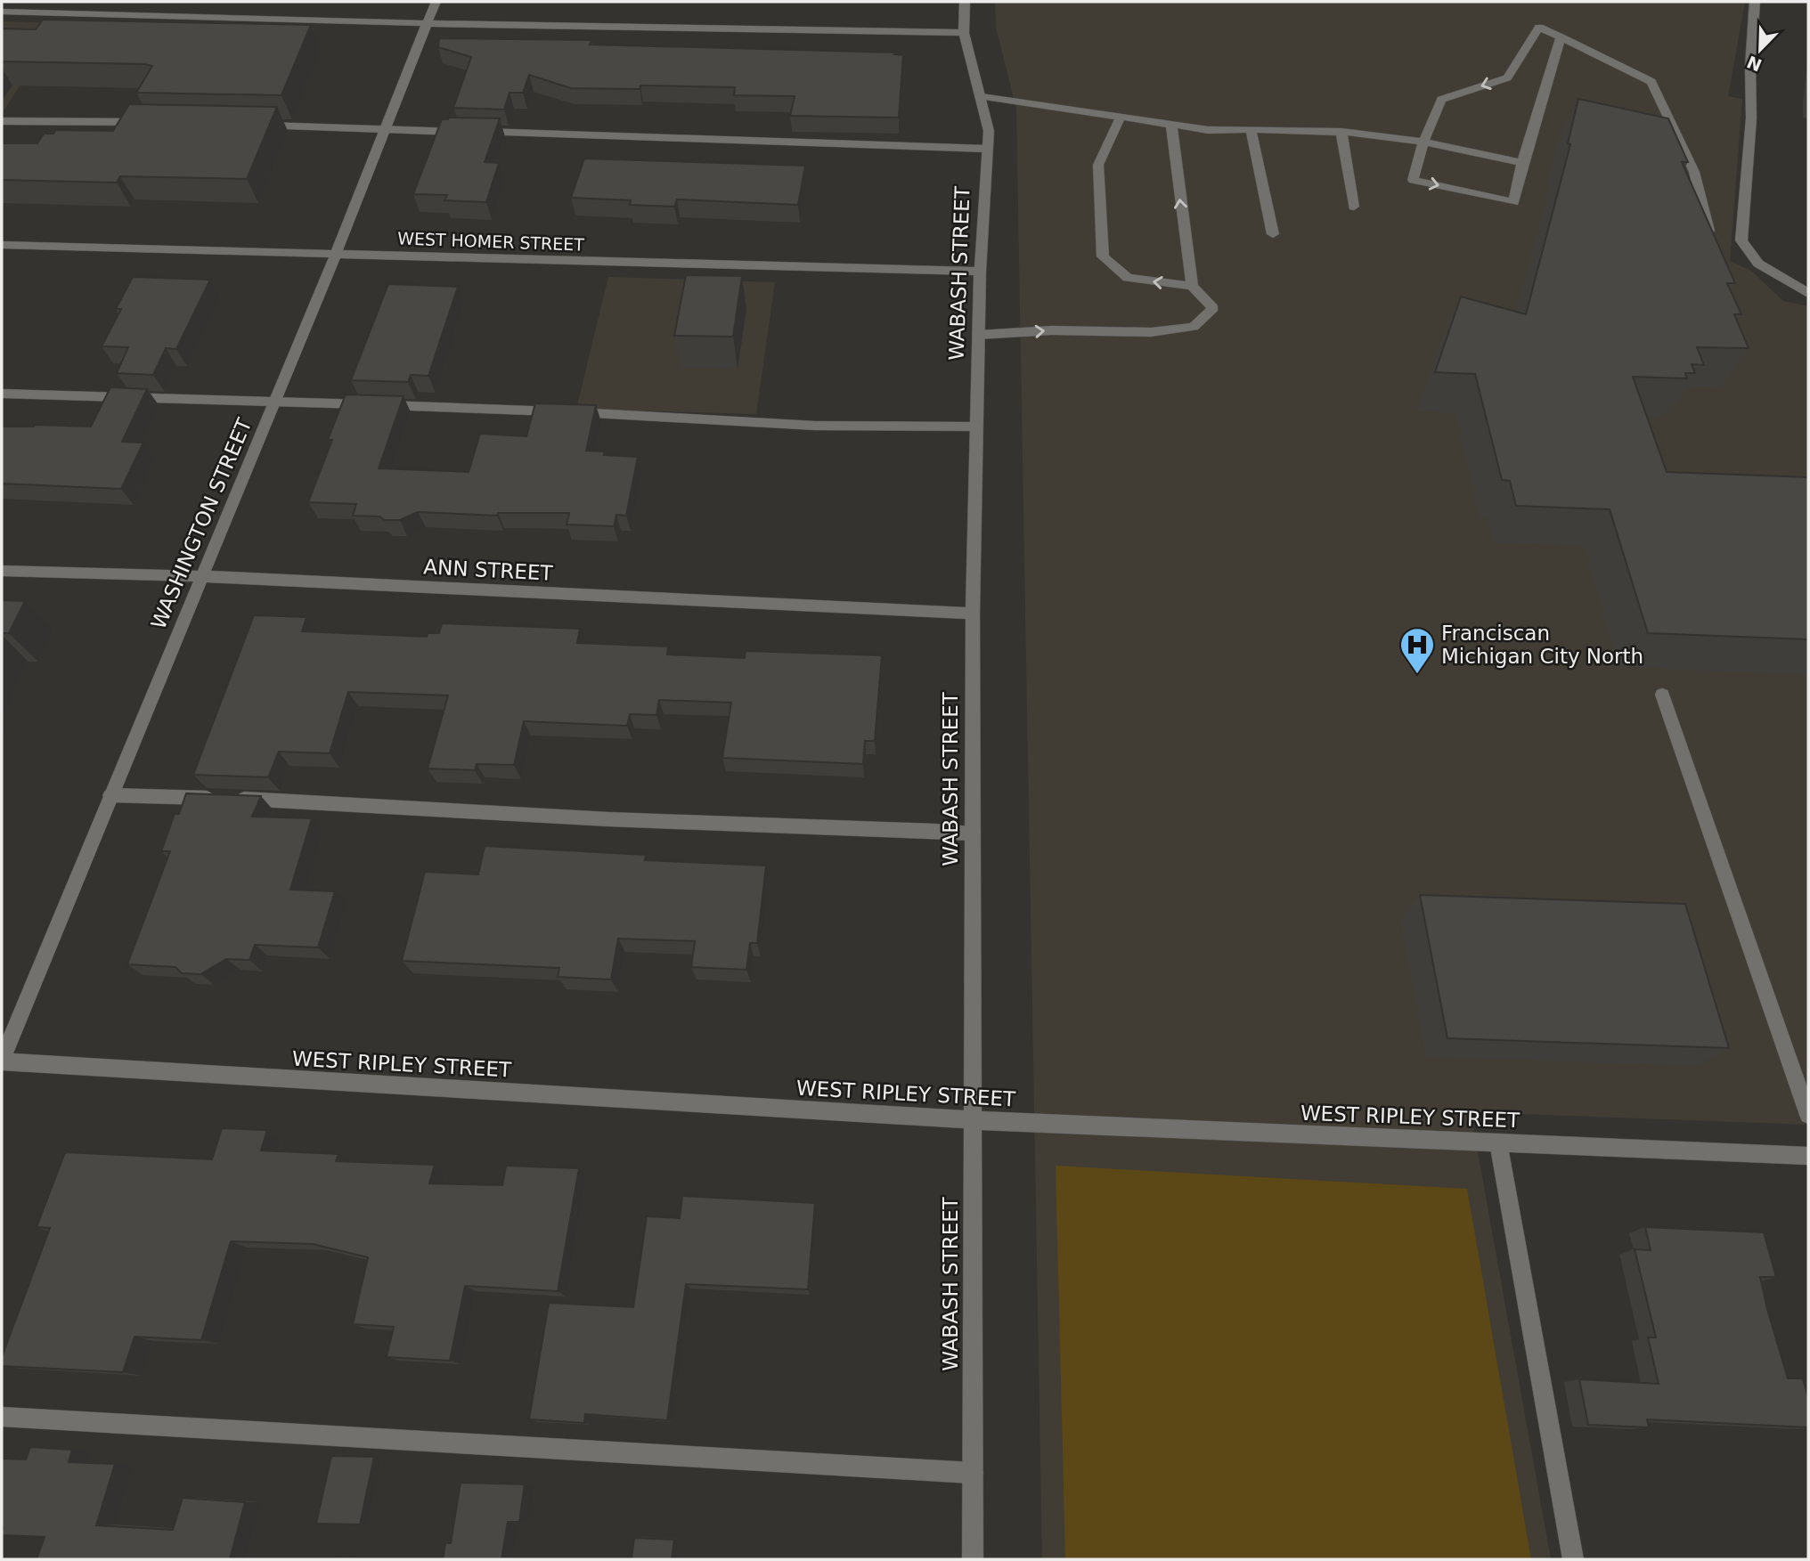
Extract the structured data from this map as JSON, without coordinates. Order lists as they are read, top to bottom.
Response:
{
  "streets": {
    "street": [
      "WEST HOMER STREET",
      "WABASH STREET",
      "WASHINGTON STREET",
      "ANN STREET",
      "WEST RIPLEY STREET"
    ]
  },
  "crossings": [
    ["WEST HOMER STREET", "WABASH STREET"],
    ["WEST HOMER STREET", "WASHINGTON STREET"],
    ["WABASH STREET", "ANN STREET"],
    ["WABASH STREET", "WEST RIPLEY STREET"],
    ["WASHINGTON STREET", "ANN STREET"],
    ["WASHINGTON STREET", "WEST RIPLEY STREET"]
  ],
  "places": {
    "hospital": ["Franciscan Michigan City North"]
  },
  "north": "bottom left"
}
